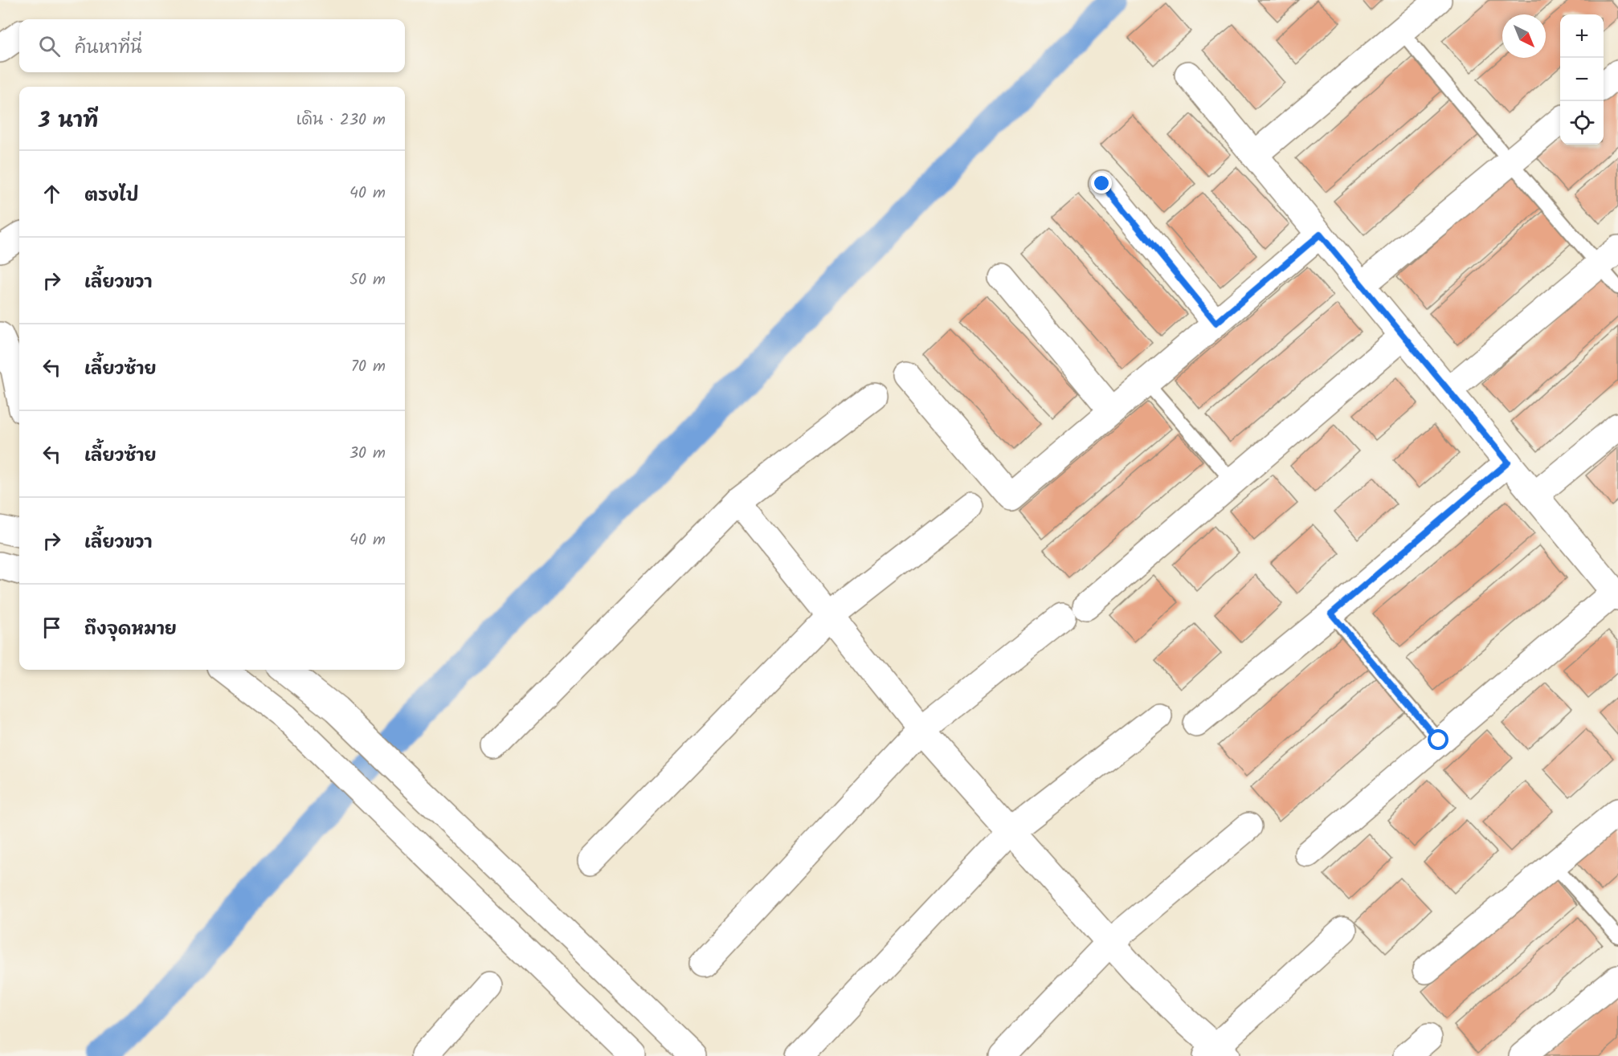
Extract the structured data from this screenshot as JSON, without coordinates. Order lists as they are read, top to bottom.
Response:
{
  "north": "bottom right",
  "page": {
    "map_buttons": ["+", "−"],
    "search": "ค้นหาที่นี่",
    "heading": ["3 นาที", "เดิน · 230 m"],
    "list": [
      ["ตรงไป", "40 m"],
      ["เลี้ยวขวา", "50 m"],
      ["เลี้ยวซ้าย", "70 m"],
      ["เลี้ยวซ้าย", "30 m"],
      ["เลี้ยวขวา", "40 m"],
      "ถึงจุดหมาย"
    ]
  }
}
